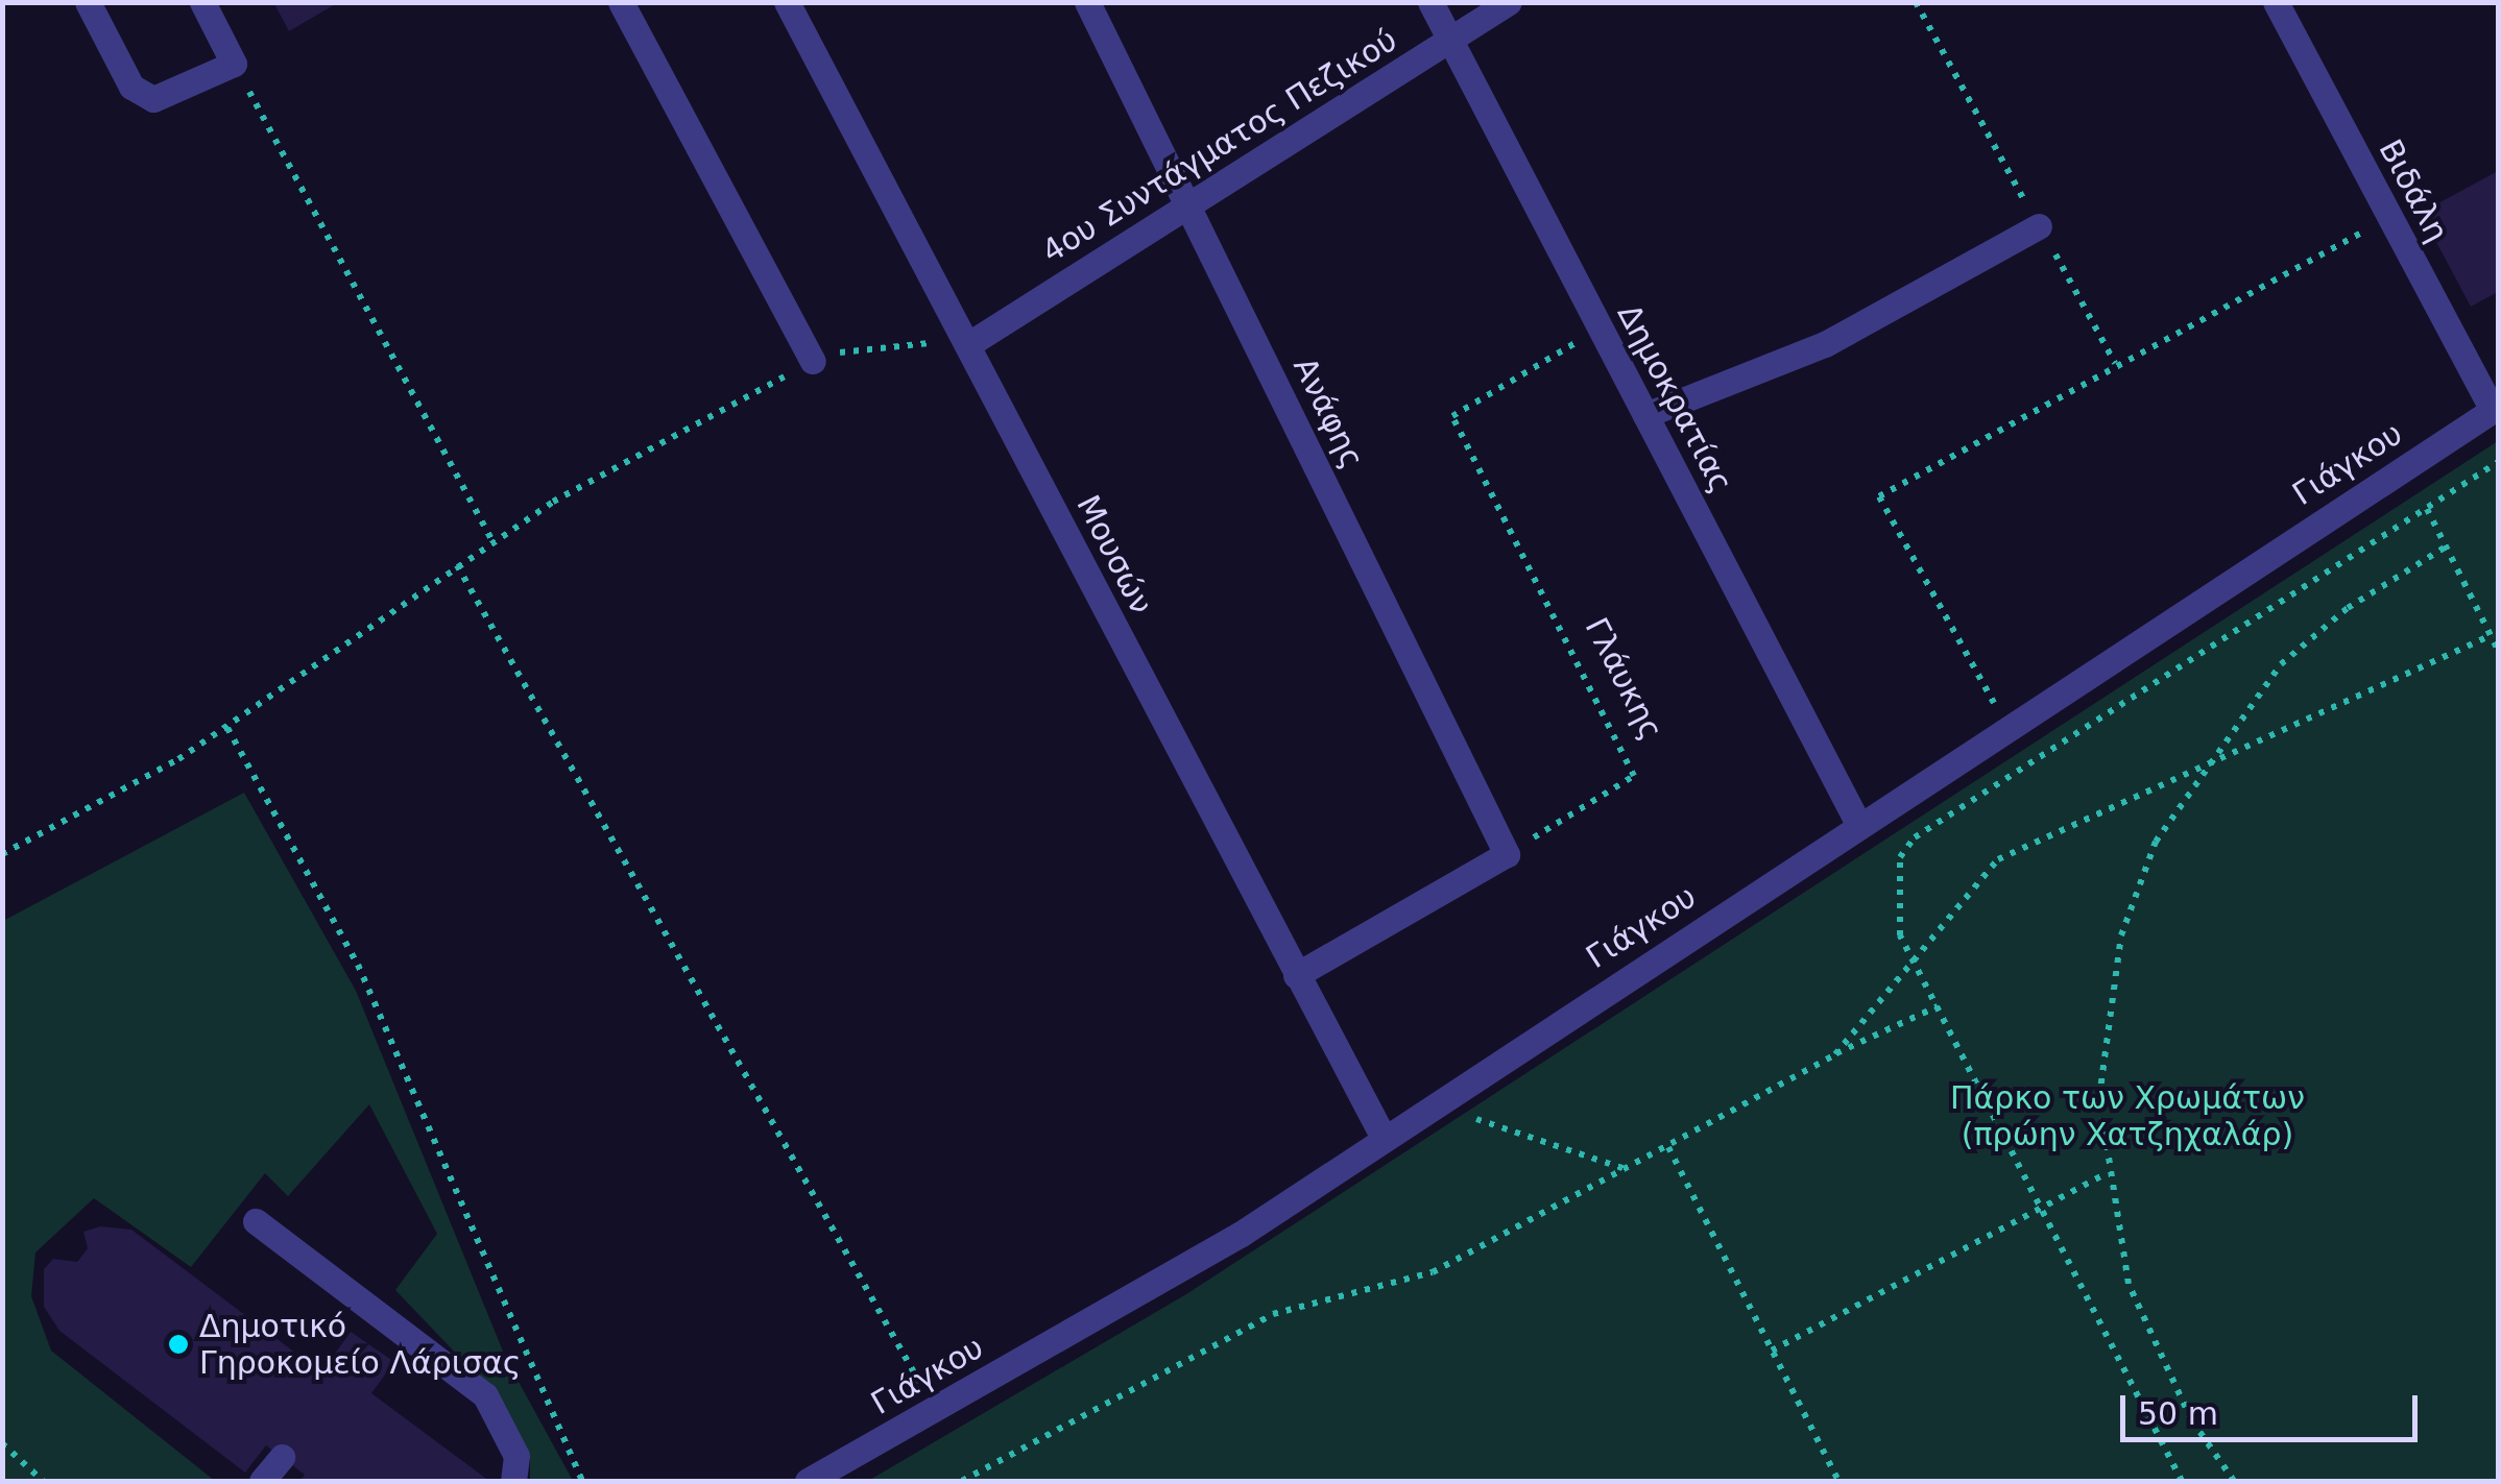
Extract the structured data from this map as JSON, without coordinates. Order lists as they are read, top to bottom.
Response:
{
  "streets": {
    "street": [
      "4ου Συντάγματος Πεζικού",
      "Βιδάλη",
      "Δημοκρατίας",
      "Ανάφης",
      "Γιάγκου",
      "Μουσών"
    ],
    "path": ["Γλάυκης"]
  },
  "crossings": [
    ["4ου Συντάγματος Πεζικού", "Δημοκρατίας"],
    ["4ου Συντάγματος Πεζικού", "Ανάφης"],
    ["4ου Συντάγματος Πεζικού", "Μουσών"],
    ["Βιδάλη", "Γιάγκου"],
    ["Δημοκρατίας", "Γιάγκου"],
    ["Δημοκρατίας", "Γλάυκης"],
    ["Ανάφης", "Γλάυκης"],
    ["Γιάγκου", "Μουσών"]
  ],
  "parks": ["Πάρκο των Χρωμάτων (πρώην Χατζηχαλάρ)"],
  "places": ["Δημοτικό Γηροκομείο Λάρισας"],
  "scale_bar": "50 m"
}
